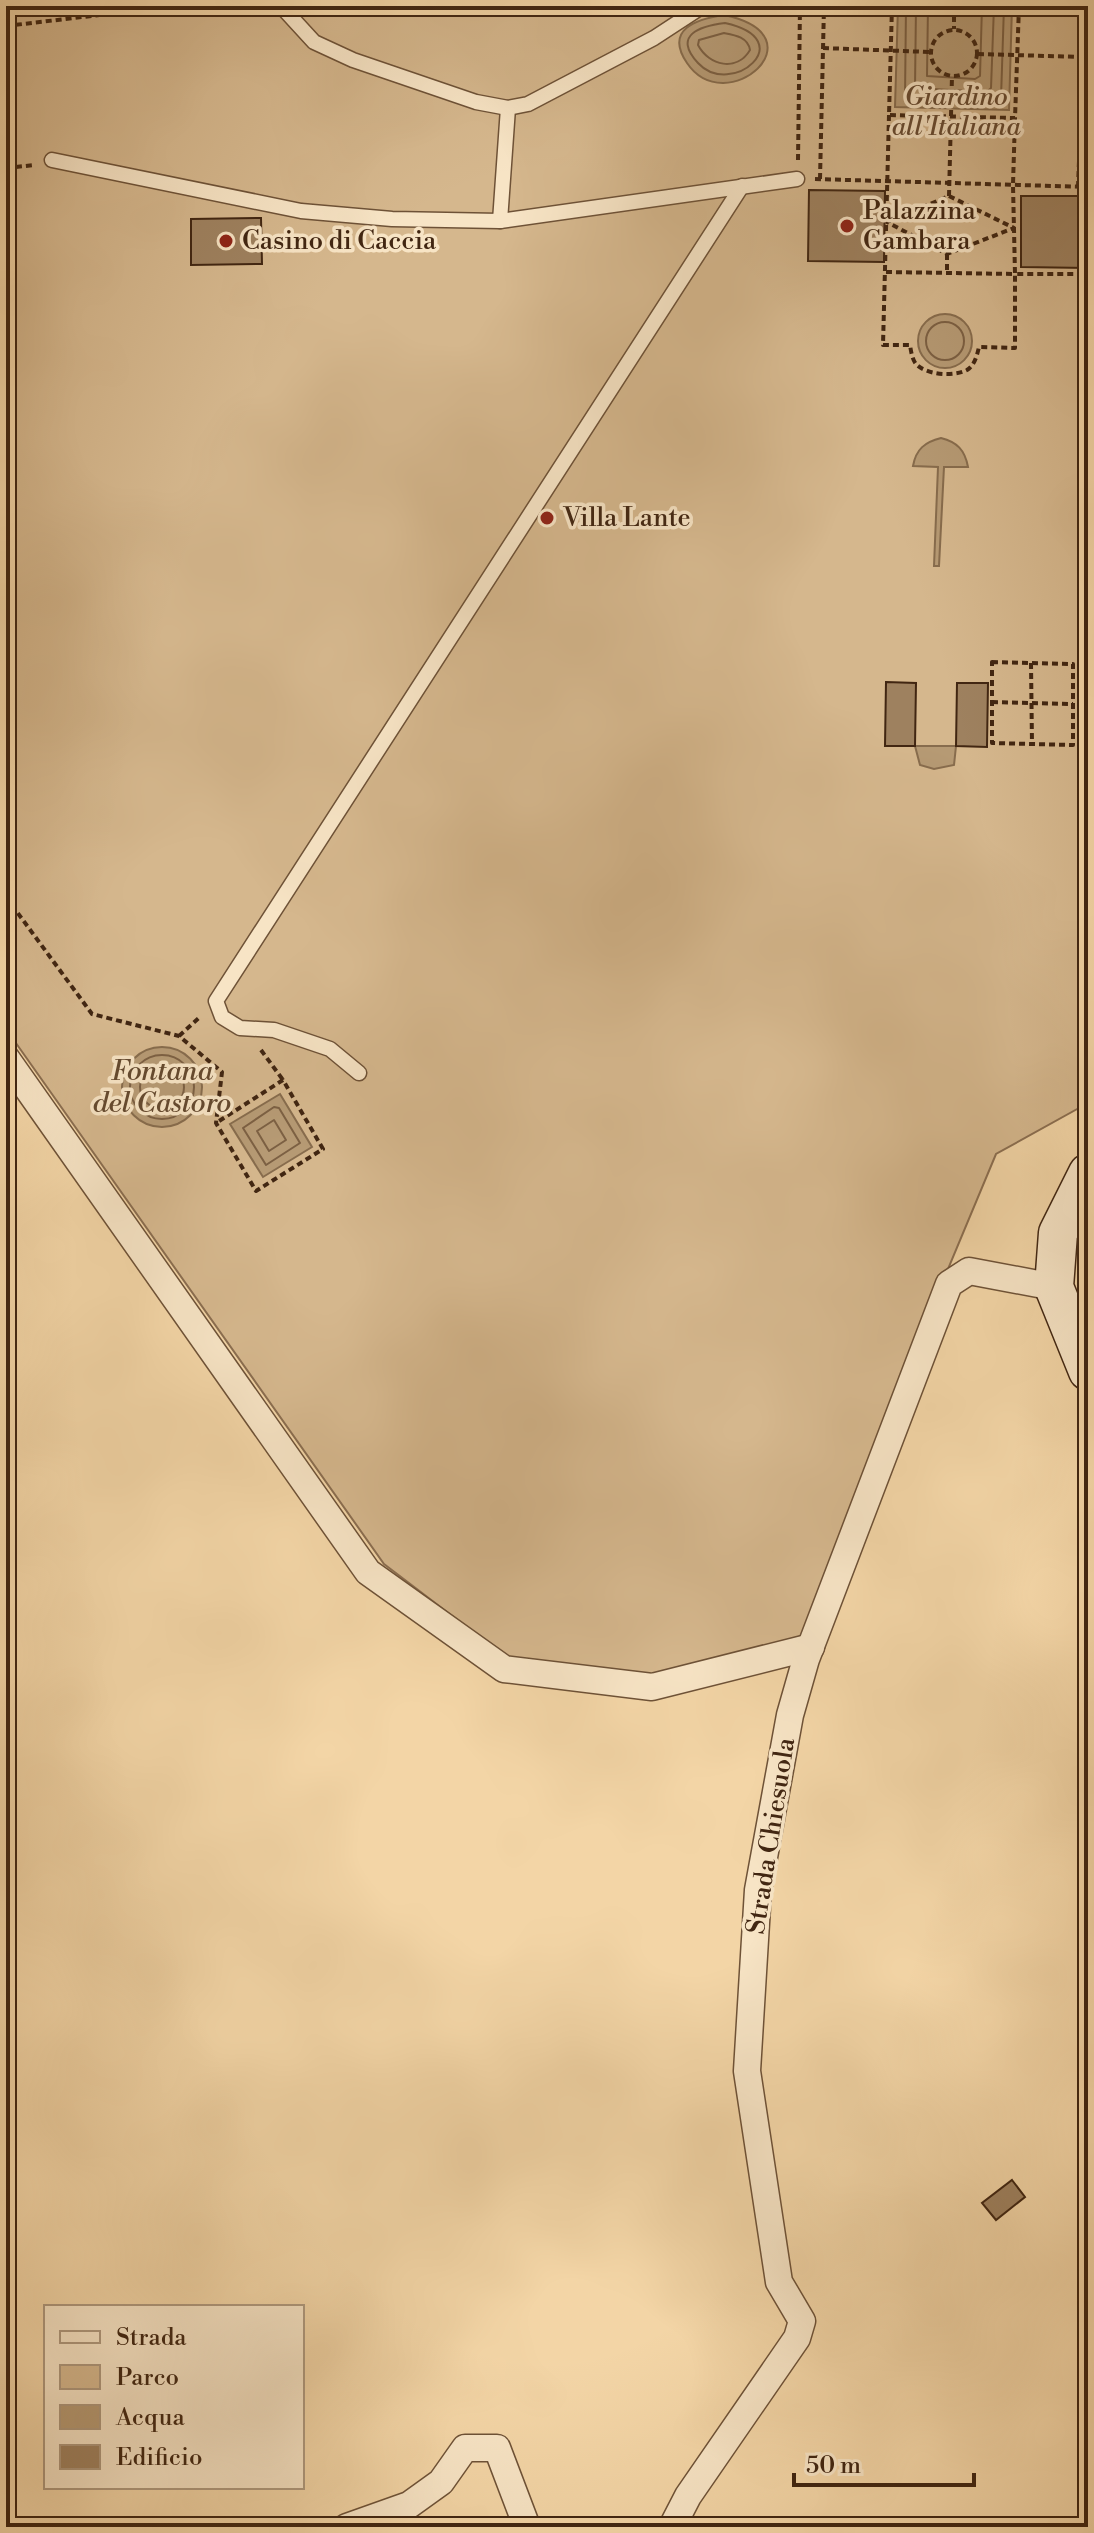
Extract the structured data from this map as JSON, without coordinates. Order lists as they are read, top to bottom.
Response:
{
  "streets": {
    "street": ["Strada Chiesuola"]
  },
  "water": ["Fontana del Castoro"],
  "parks": ["Giardino all'Italiana"],
  "places": ["Palazzina Gambara", "Casino di Caccia", "Villa Lante"],
  "legend": [
    "Strada",
    "Parco",
    "Acqua",
    "Edificio"
  ],
  "scale_bar": "50 m"
}
